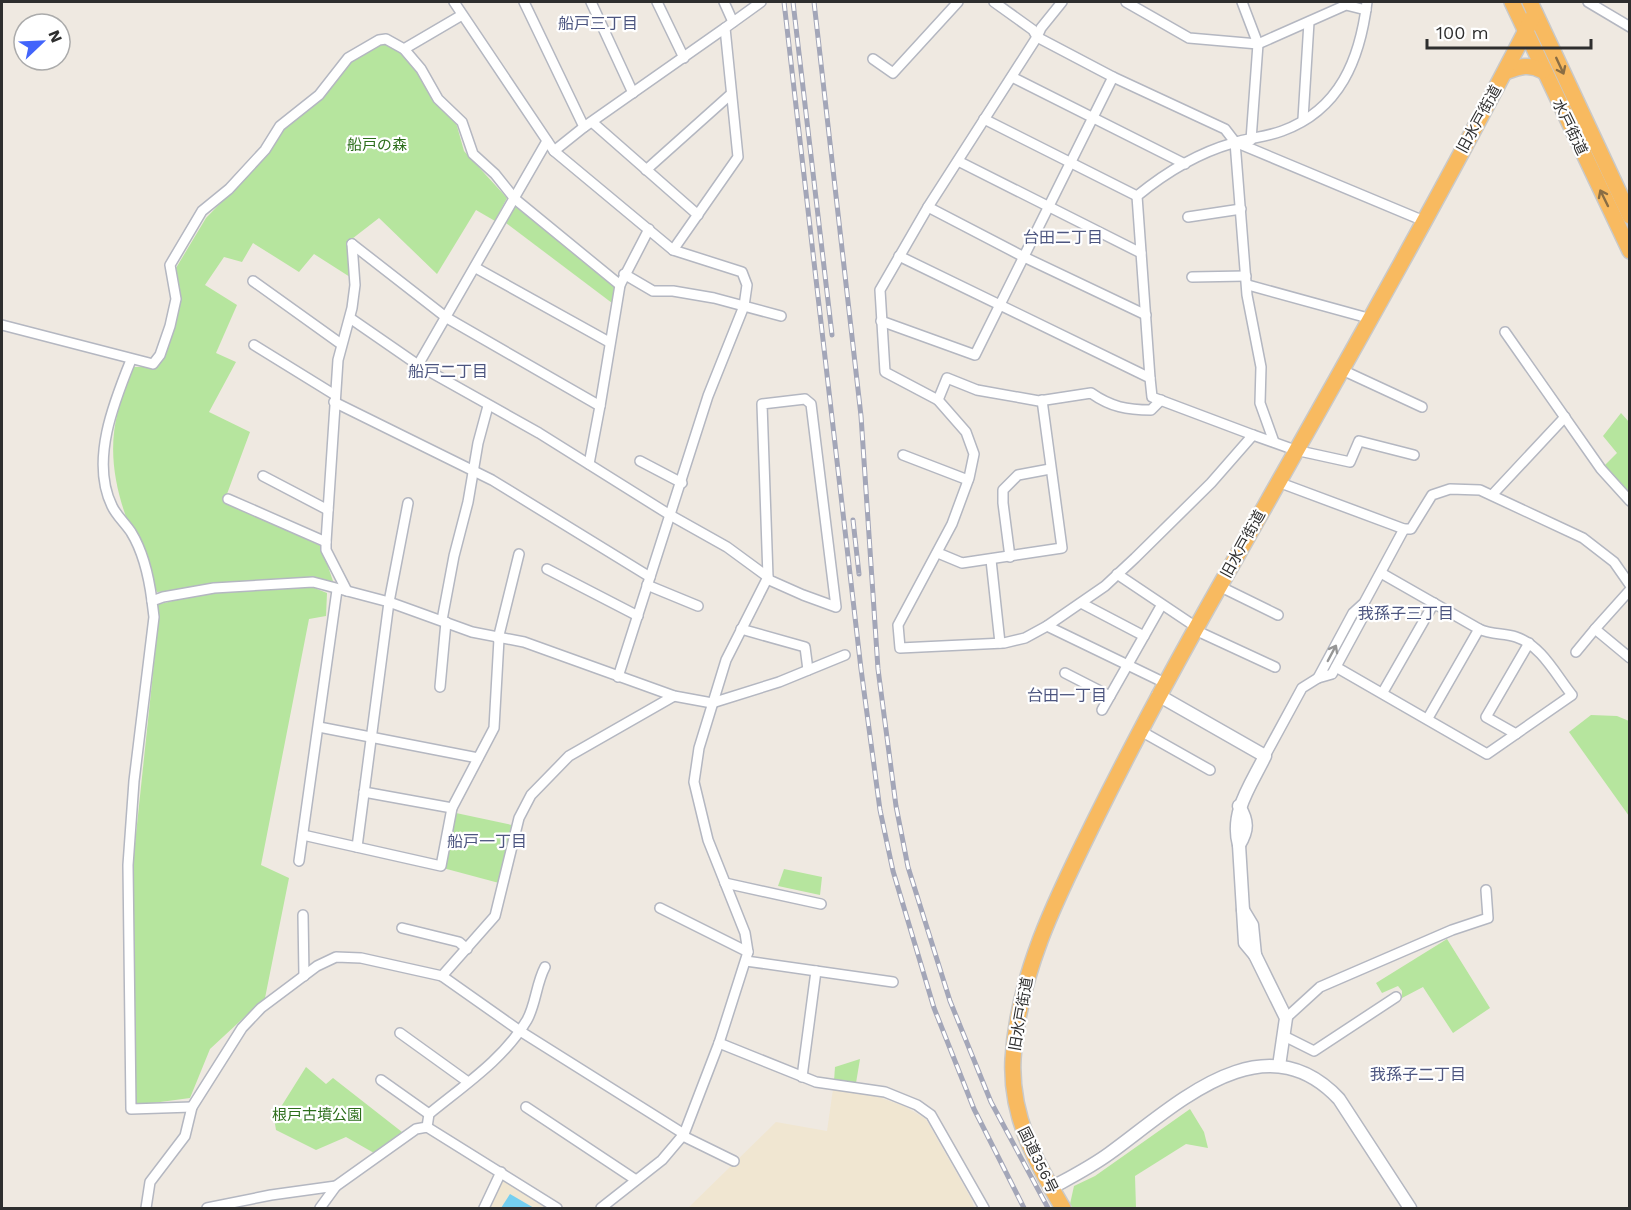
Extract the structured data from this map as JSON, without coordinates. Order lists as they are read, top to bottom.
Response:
{
  "streets": {
    "highway": ["旧水戸街道", "水戸街道", "国道356号"]
  },
  "crossings": [
    ["旧水戸街道", "水戸街道"],
    ["旧水戸街道", "国道356号"]
  ],
  "districts": [
    "船戸三丁目",
    "台田二丁目",
    "船戸二丁目",
    "我孫子三丁目",
    "台田一丁目",
    "船戸一丁目",
    "我孫子二丁目"
  ],
  "parks": ["船戸の森", "根戸古墳公園"],
  "scale_bar": "100 m",
  "north": "top right"
}
